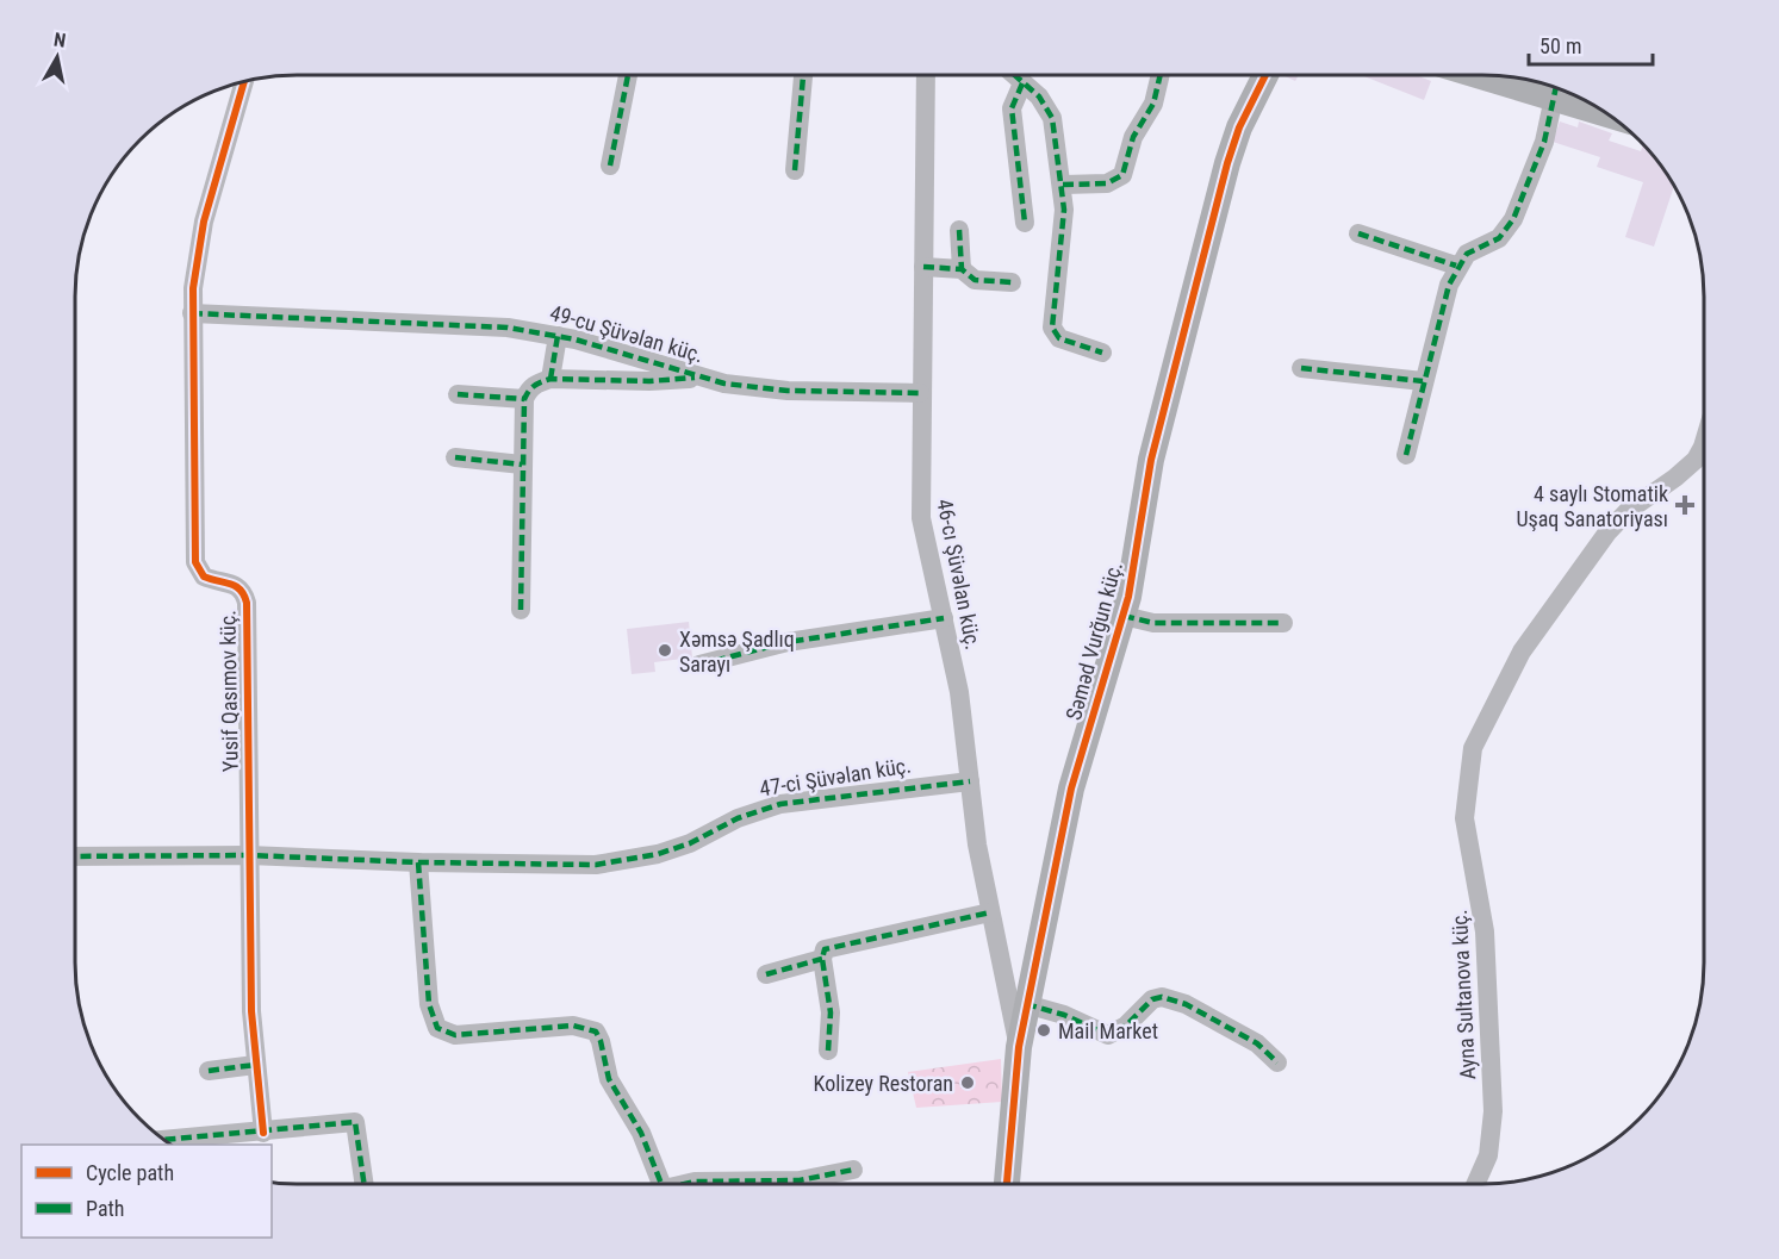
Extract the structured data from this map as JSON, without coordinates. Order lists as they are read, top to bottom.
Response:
{
  "streets": {
    "street": [
      "49-cu Şüvəlan küç.",
      "46-cı Şüvəlan küç.",
      "Səməd Vurğun küç.",
      "Yusif Qasımov küç.",
      "47-ci Şüvəlan küç.",
      "Ayna Sultanova küç."
    ]
  },
  "crossings": [
    ["49-cu Şüvəlan küç.", "46-cı Şüvəlan küç."],
    ["49-cu Şüvəlan küç.", "Yusif Qasımov küç."],
    ["46-cı Şüvəlan küç.", "Səməd Vurğun küç."],
    ["46-cı Şüvəlan küç.", "47-ci Şüvəlan küç."],
    ["Yusif Qasımov küç.", "47-ci Şüvəlan küç."]
  ],
  "places": {
    "health": ["4 saylı Stomatik Uşaq Sanatoriyası"],
    "other": ["Xəmsə Şadlıq Sarayı", "Mail Market", "Kolizey Restoran"]
  },
  "legend": ["Cycle path", "Path"],
  "scale_bar": "50 m",
  "north": "top"
}
